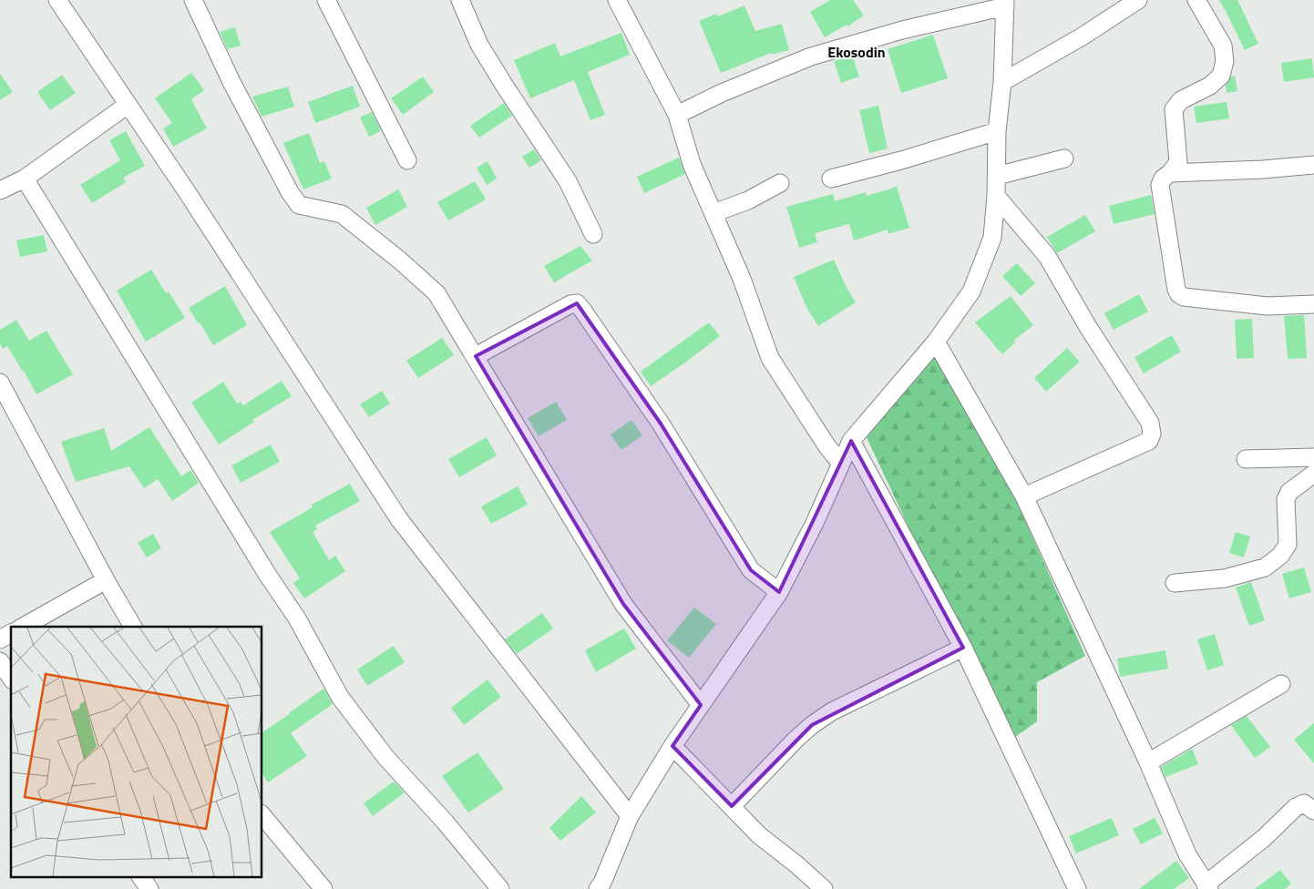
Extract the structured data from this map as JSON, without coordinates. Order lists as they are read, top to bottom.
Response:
{
  "districts": ["Ekosodin"]
}
